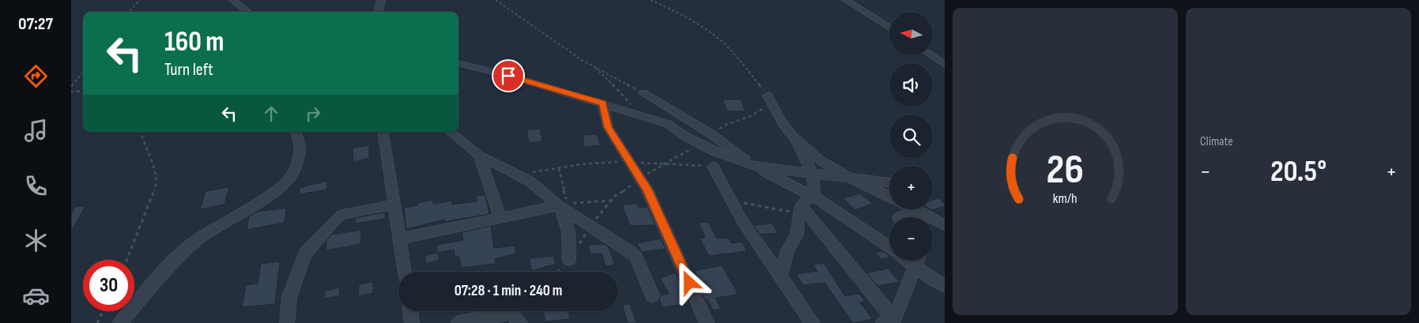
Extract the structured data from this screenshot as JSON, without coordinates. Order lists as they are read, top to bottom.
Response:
{
  "north": "left",
  "page": {
    "tabs": "07:27",
    "tile": "Climate",
    "map_buttons": ["+", "−"],
    "turn": ["160 m", "Turn left"],
    "heat": ["−", "20.5°", "+"],
    "limit": "30",
    "trip": "07:28 · 1 min · 240 m",
    "gauge": ["26", "km/h"]
  }
}
